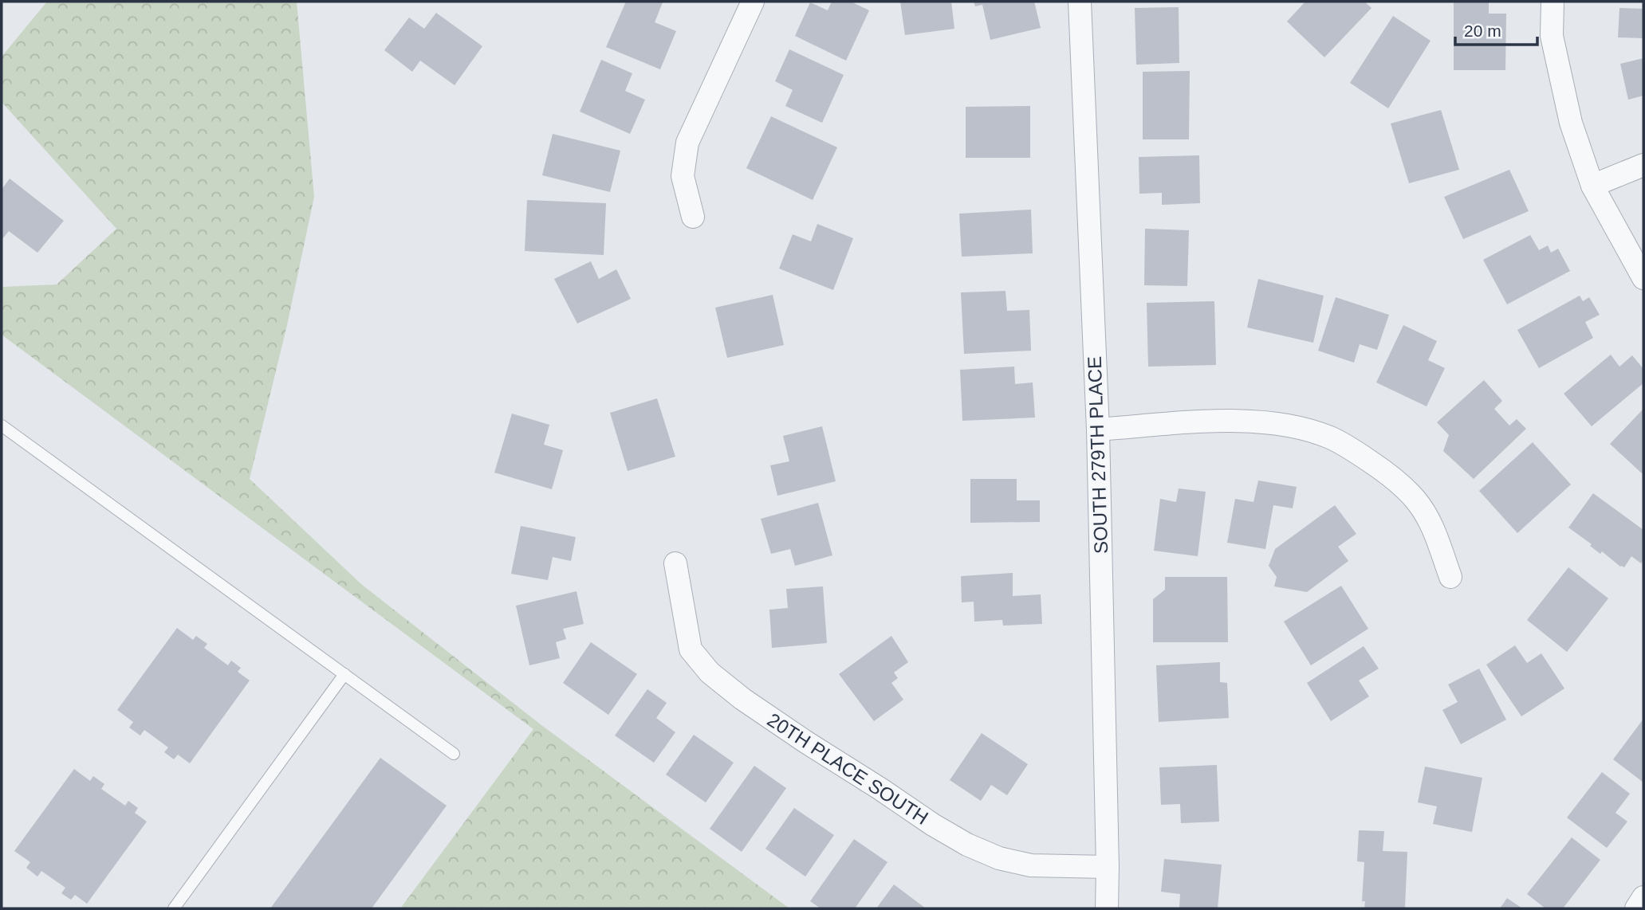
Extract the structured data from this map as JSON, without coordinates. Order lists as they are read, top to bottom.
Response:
{
  "streets": {
    "street": ["SOUTH 279TH PLACE", "20TH PLACE SOUTH"]
  },
  "crossings": [
    ["SOUTH 279TH PLACE", "20TH PLACE SOUTH"]
  ],
  "scale_bar": "20 m"
}
